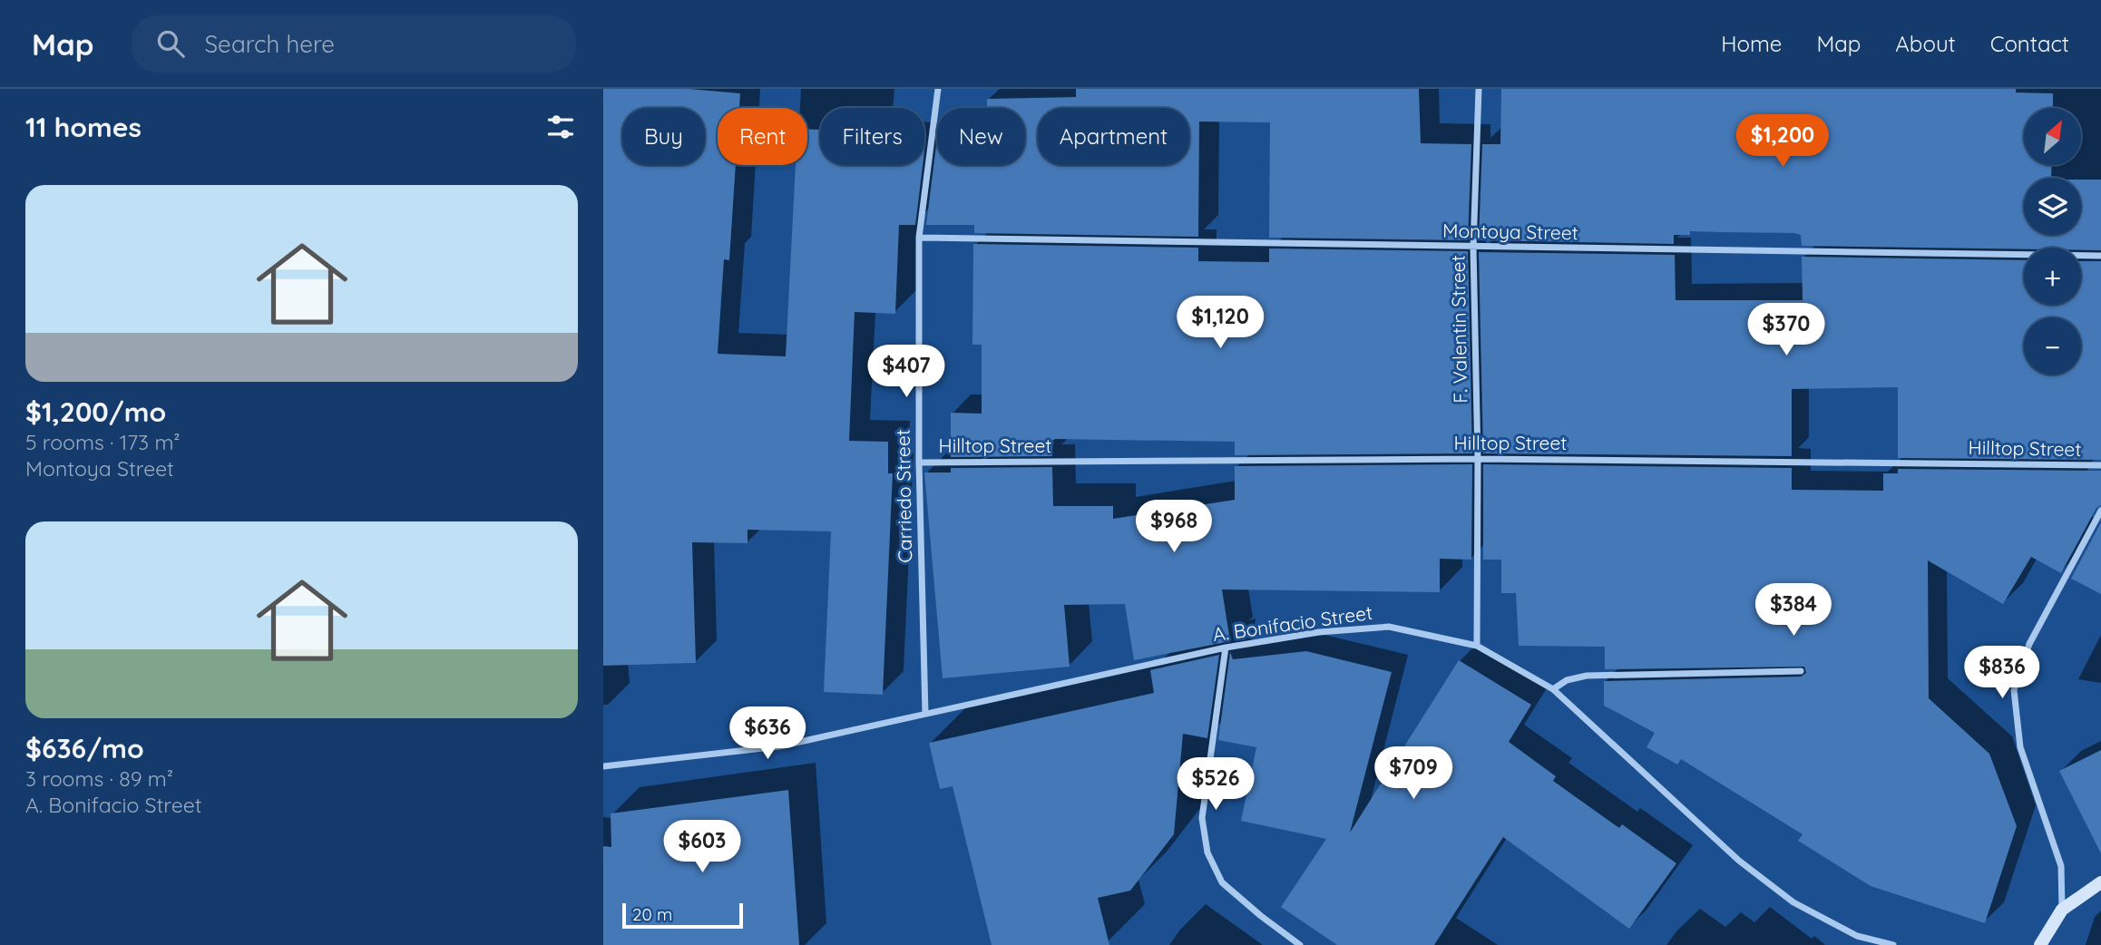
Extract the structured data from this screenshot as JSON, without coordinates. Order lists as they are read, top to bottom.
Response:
{
  "streets": {
    "street": [
      "Montoya Street",
      "F. Valentin Street",
      "Hilltop Street",
      "Carriedo Street",
      "A. Bonifacio Street"
    ]
  },
  "crossings": [
    ["Montoya Street", "F. Valentin Street"],
    ["Montoya Street", "Carriedo Street"],
    ["F. Valentin Street", "Hilltop Street"],
    ["F. Valentin Street", "A. Bonifacio Street"],
    ["Hilltop Street", "Carriedo Street"],
    ["Carriedo Street", "A. Bonifacio Street"]
  ],
  "scale_bar": "20 m",
  "north": "top right",
  "page": {
    "header": "Map",
    "search": "Search here",
    "nav": [
      "Home",
      "Map",
      "About",
      "Contact"
    ],
    "heading": "11 homes",
    "map_buttons": ["+", "−"],
    "chip": [
      "Buy",
      "Rent",
      "Filters",
      "New",
      "Apartment"
    ],
    "price": [
      "$1,200",
      "$1,120",
      "$370",
      "$407",
      "$968",
      "$384",
      "$836",
      "$636",
      "$709",
      "$526",
      "$603"
    ],
    "list": [
      {
        "name": "$1,200/mo",
        "note": "5 rooms · 173 m² · Montoya Street"
      },
      {
        "name": "$636/mo",
        "note": "3 rooms · 89 m² · A. Bonifacio Street"
      }
    ],
    "scale": "20 m"
  }
}
